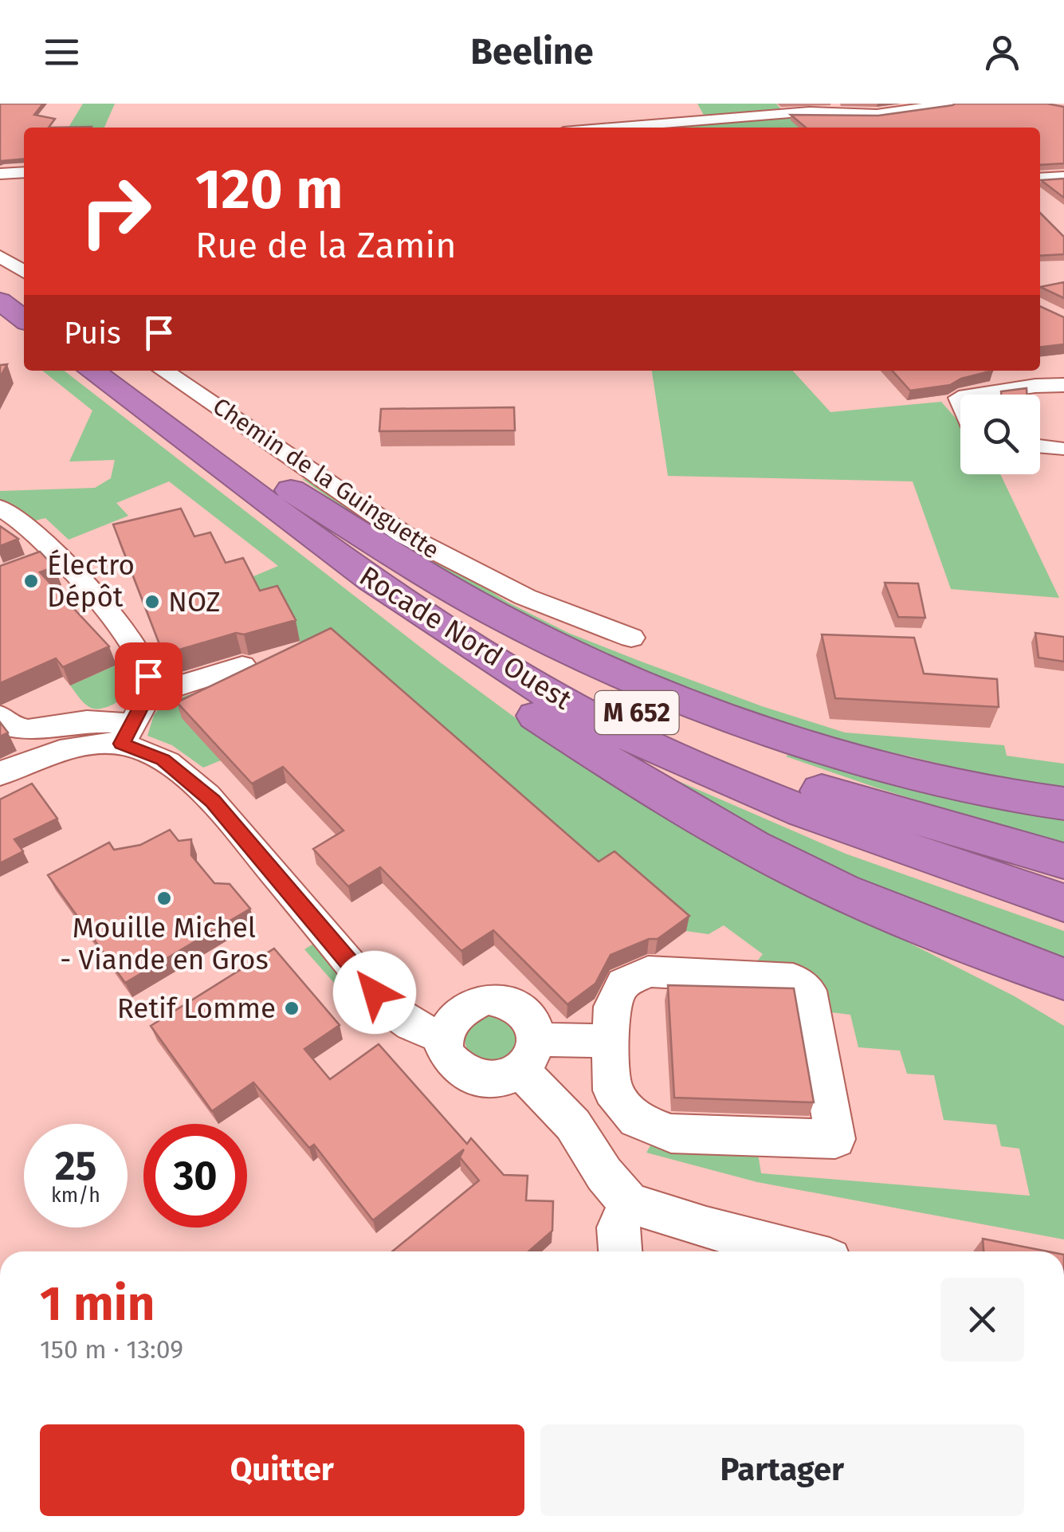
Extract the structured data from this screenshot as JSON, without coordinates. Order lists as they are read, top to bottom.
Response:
{
  "streets": {
    "highway": ["Rocade Nord Ouest", "M 652"],
    "street": ["Chemin de la Guinguette"]
  },
  "places": [
    "Électro Dépôt",
    "NOZ",
    "Mouille Michel - Viande en Gros",
    "Retif Lomme"
  ],
  "page": {
    "header": "Beeline",
    "turn": ["120 m", "Rue de la Zamin"],
    "then": "Puis",
    "speed": "25 km/h",
    "limit": "30",
    "heading": ["1 min", "150 m · 13:09"],
    "buttons": ["Quitter", "Partager"]
  }
}
